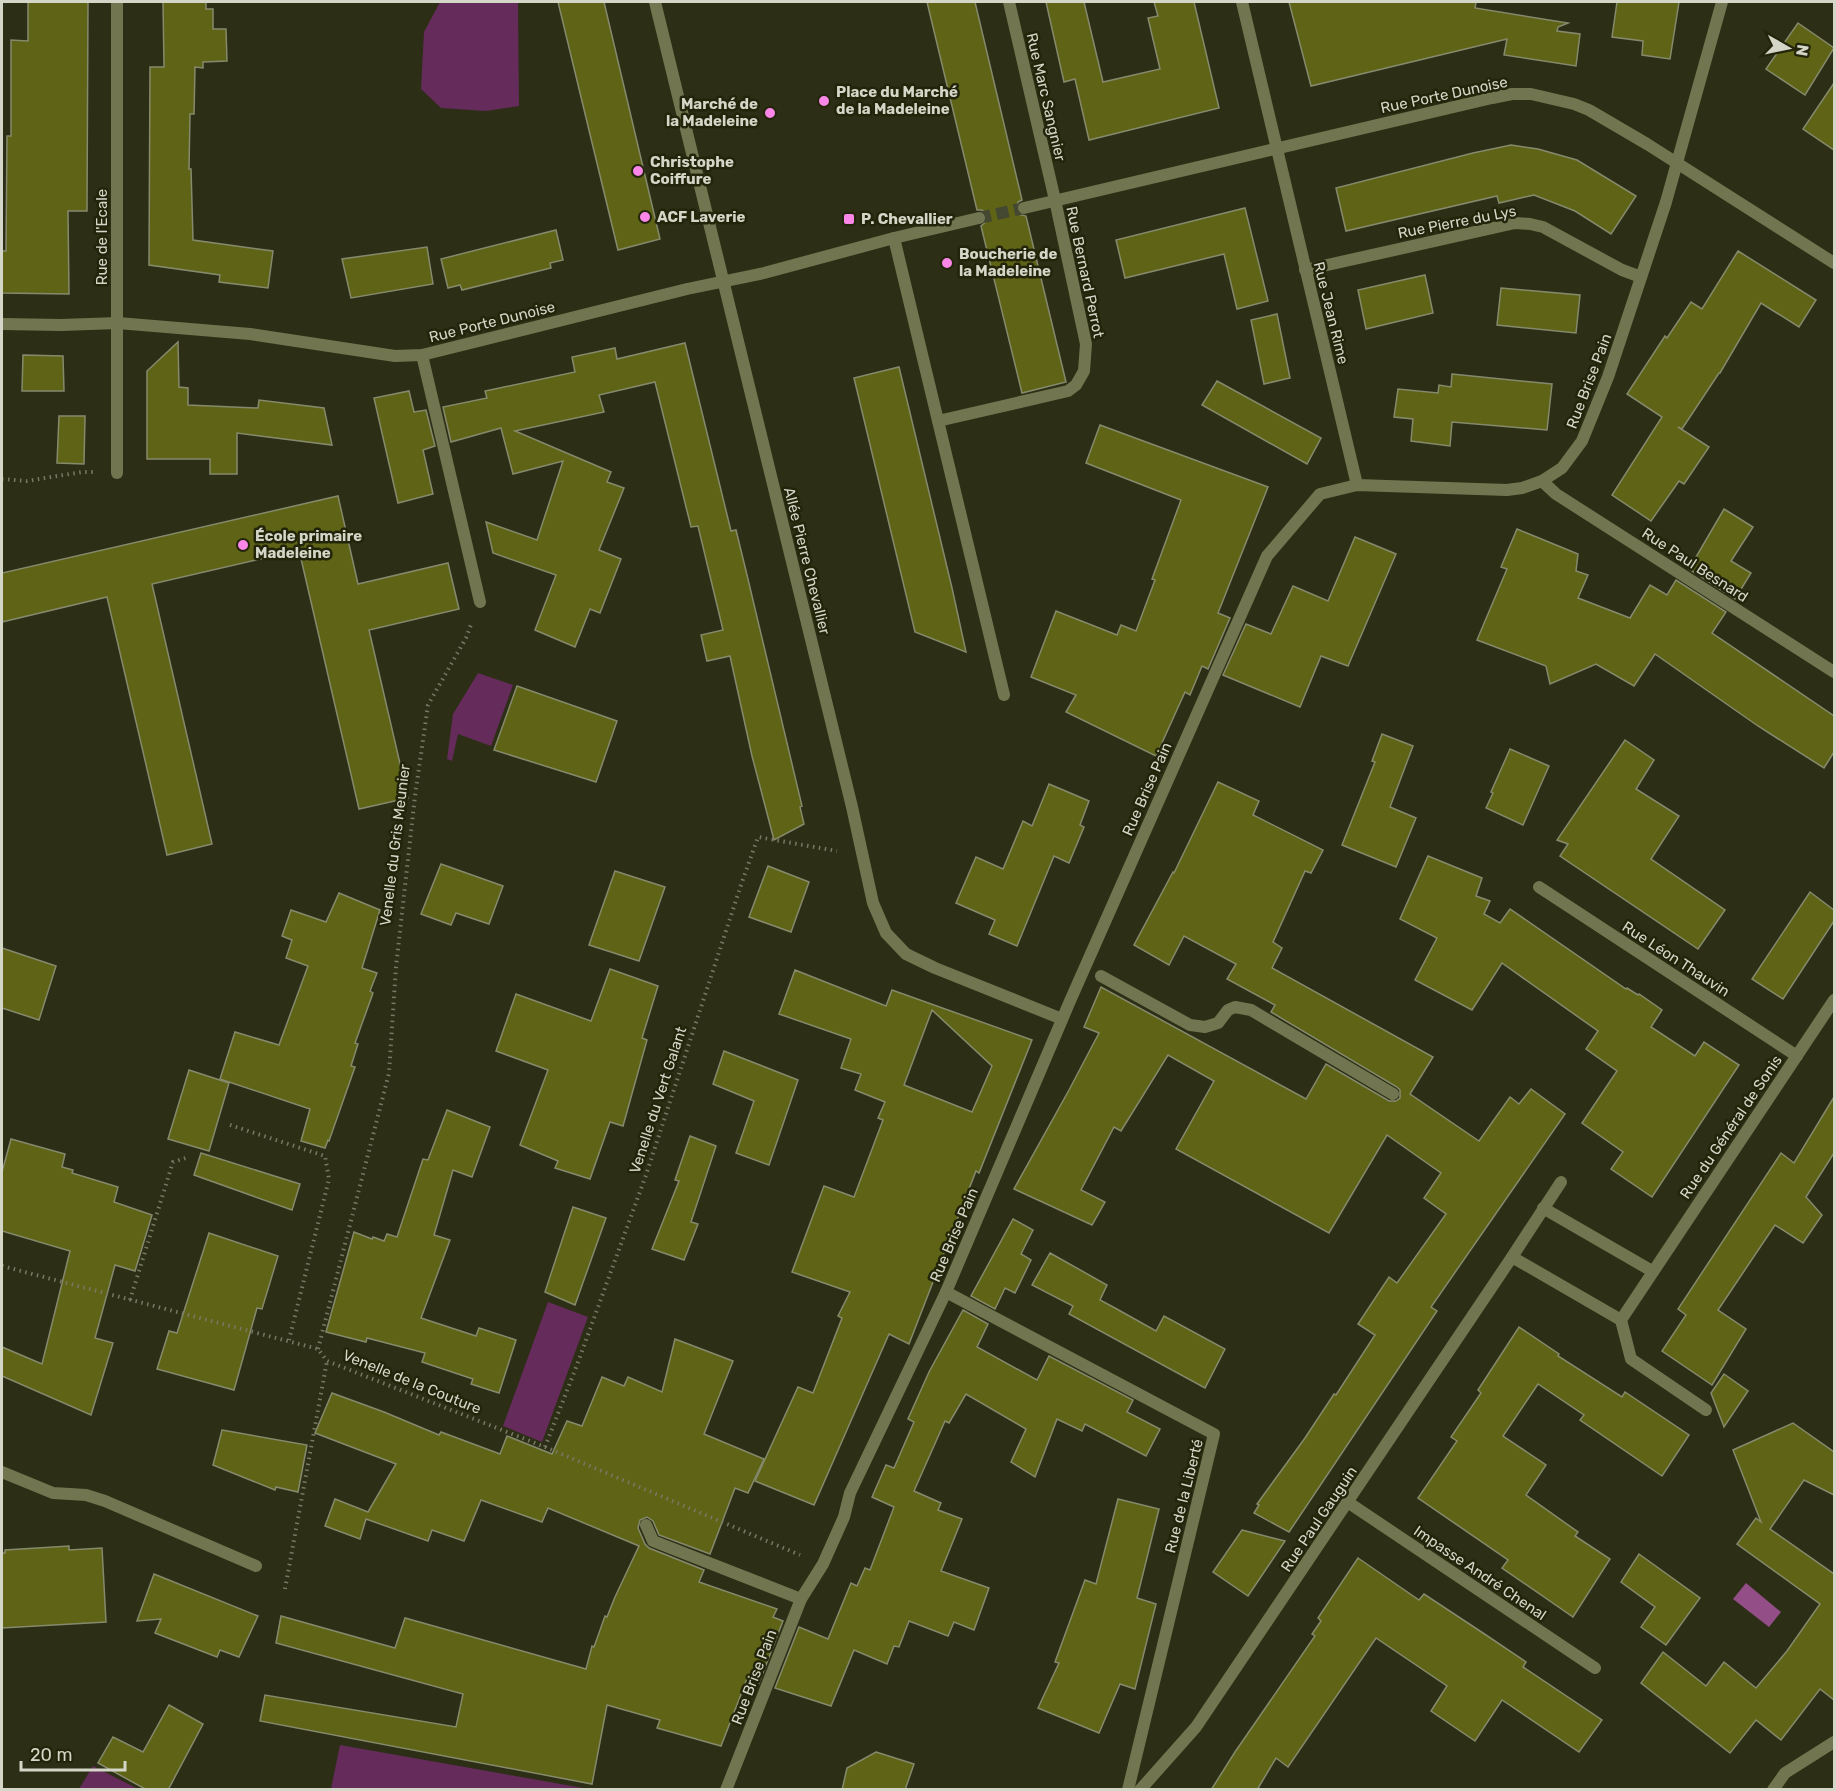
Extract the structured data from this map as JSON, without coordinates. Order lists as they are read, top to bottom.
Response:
{
  "streets": {
    "street": [
      "Rue Porte Dunoise",
      "Rue Marc Sangnier",
      "Rue Pierre du Lys",
      "Rue de l'Ecale",
      "Rue Bernard Perrot",
      "Rue Jean Rime",
      "Rue Brise Pain",
      "Allée Pierre Chevallier",
      "Rue Paul Besnard",
      "Rue Léon Thauvin",
      "Rue du Général de Sonis",
      "Rue de la Liberté",
      "Rue Paul Gauguin",
      "Impasse André Chenal"
    ],
    "path": ["Venelle du Gris Meunier", "Venelle du Vert Galant", "Venelle de la Couture"]
  },
  "crossings": [
    ["Rue Porte Dunoise", "Rue Marc Sangnier"],
    ["Rue Porte Dunoise", "Rue de l'Ecale"],
    ["Rue Porte Dunoise", "Rue Bernard Perrot"],
    ["Rue Porte Dunoise", "Rue Jean Rime"],
    ["Rue Porte Dunoise", "Rue Brise Pain"],
    ["Rue Porte Dunoise", "Allée Pierre Chevallier"],
    ["Rue Marc Sangnier", "Rue Bernard Perrot"],
    ["Rue Pierre du Lys", "Rue Jean Rime"],
    ["Rue Pierre du Lys", "Rue Brise Pain"],
    ["Rue Jean Rime", "Rue Brise Pain"],
    ["Rue Brise Pain", "Allée Pierre Chevallier"],
    ["Rue Brise Pain", "Rue Paul Besnard"],
    ["Rue Brise Pain", "Rue de la Liberté"],
    ["Venelle du Gris Meunier", "Venelle de la Couture"],
    ["Rue Léon Thauvin", "Rue du Général de Sonis"],
    ["Venelle du Vert Galant", "Venelle de la Couture"],
    ["Rue Paul Gauguin", "Impasse André Chenal"]
  ],
  "places": {
    "other": [
      "Place du Marché de la Madeleine",
      "Marché de la Madeleine",
      "Christophe Coiffure",
      "ACF Laverie",
      "Boucherie de la Madeleine",
      "École primaire Madeleine"
    ],
    "transit": ["P. Chevallier"]
  },
  "scale_bar": "20 m",
  "north": "right"
}
